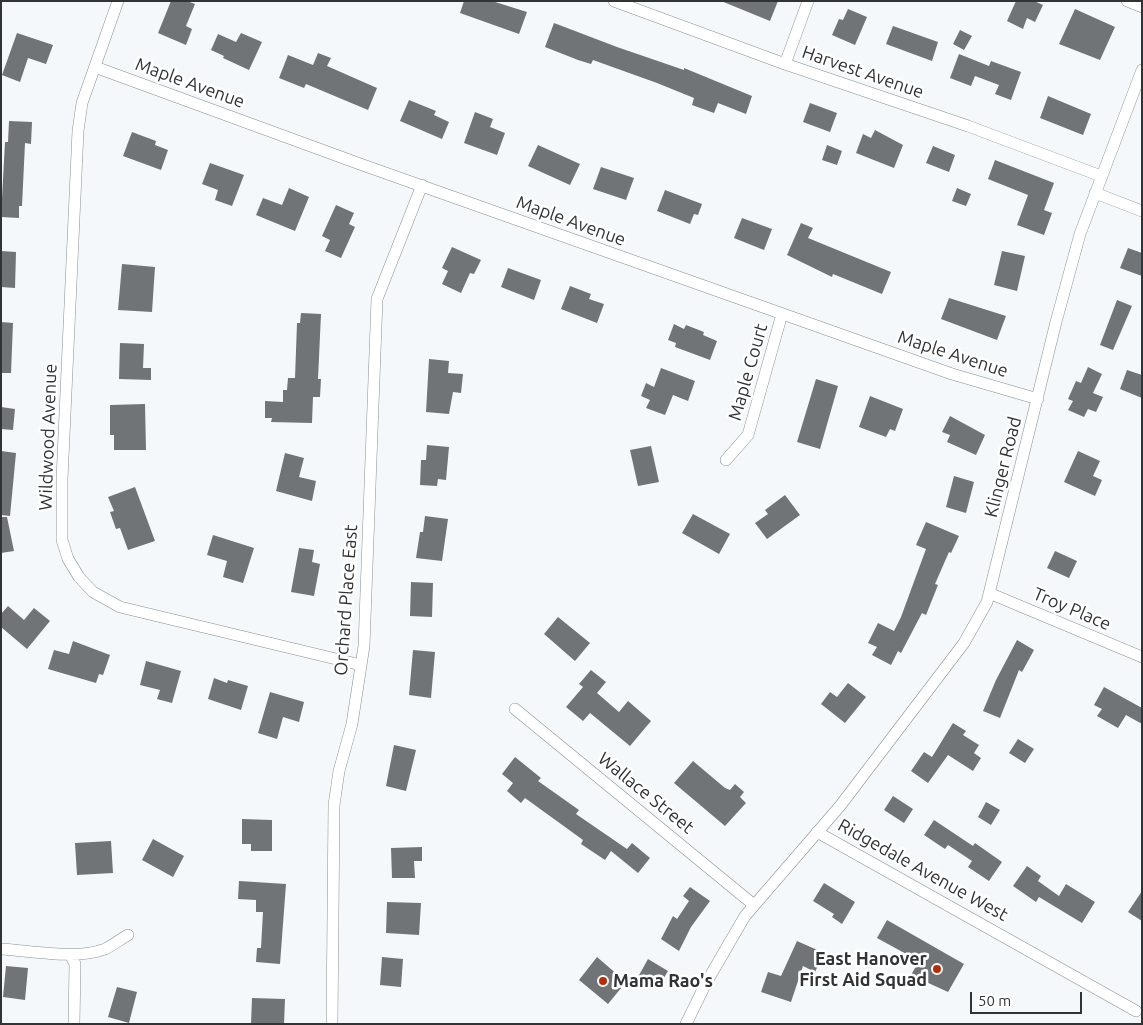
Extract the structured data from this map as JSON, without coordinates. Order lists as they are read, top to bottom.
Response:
{
  "streets": {
    "street": [
      "Harvest Avenue",
      "Maple Avenue",
      "Maple Court",
      "Wildwood Avenue",
      "Klinger Road",
      "Orchard Place East",
      "Troy Place",
      "Wallace Street",
      "Ridgedale Avenue West"
    ]
  },
  "crossings": [
    ["Harvest Avenue", "Klinger Road"],
    ["Maple Avenue", "Maple Court"],
    ["Maple Avenue", "Wildwood Avenue"],
    ["Maple Avenue", "Klinger Road"],
    ["Maple Avenue", "Orchard Place East"],
    ["Wildwood Avenue", "Orchard Place East"],
    ["Klinger Road", "Troy Place"],
    ["Klinger Road", "Ridgedale Avenue West"],
    ["Wallace Street", "Ridgedale Avenue West"]
  ],
  "places": ["East Hanover First Aid Squad", "Mama Rao's"],
  "scale_bar": "50 m"
}
